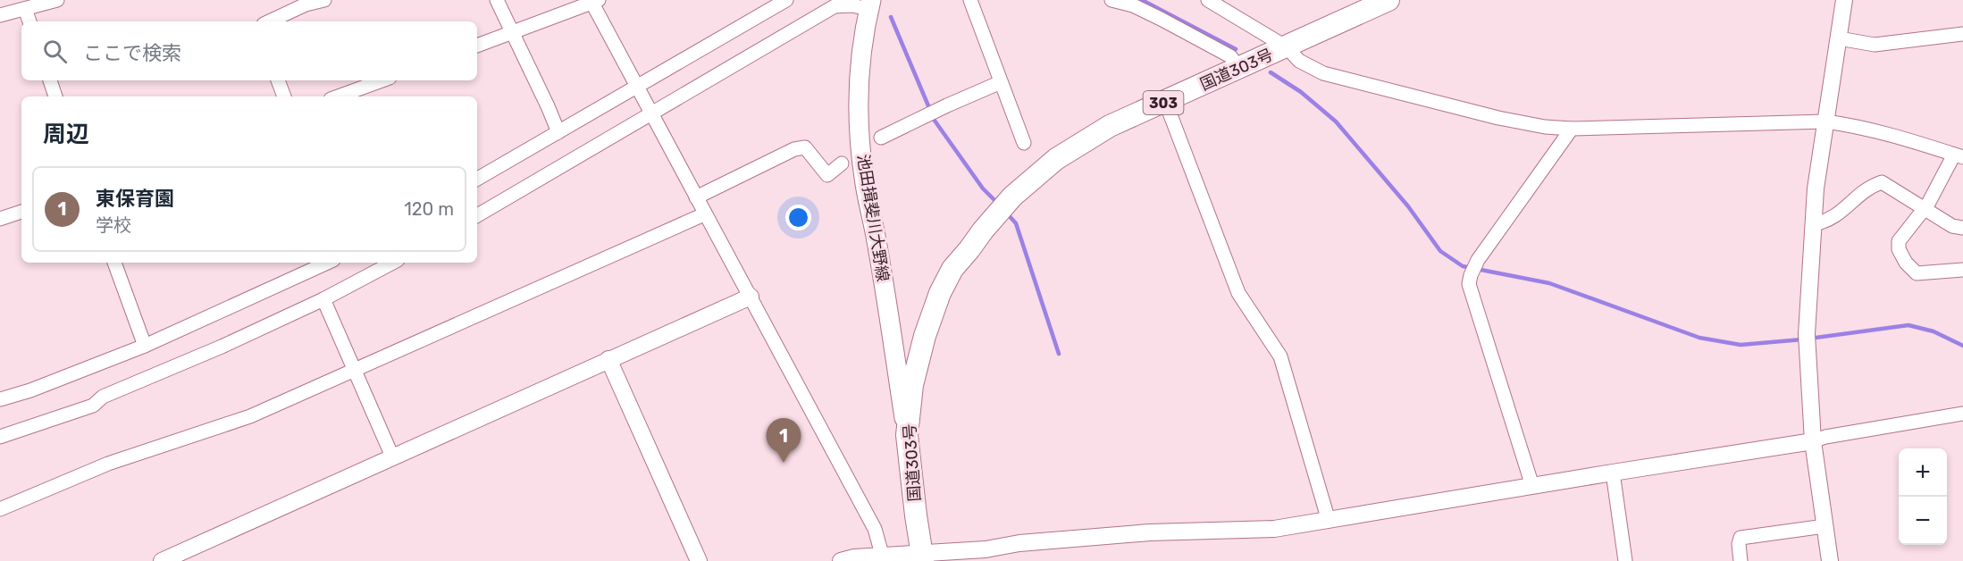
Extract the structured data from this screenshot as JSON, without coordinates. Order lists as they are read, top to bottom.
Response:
{
  "streets": {
    "highway": ["国道303号", "303"],
    "main road": ["池田揖斐川大野線"]
  },
  "crossings": [
    ["国道303号", "池田揖斐川大野線"]
  ],
  "page": {
    "search": "ここで検索",
    "heading": "周辺",
    "list": [
      {
        "mark": "1",
        "name": "東保育園",
        "note": "学校",
        "value": "120 m"
      }
    ],
    "pins": "1",
    "map_buttons": ["+", "−"]
  }
}
